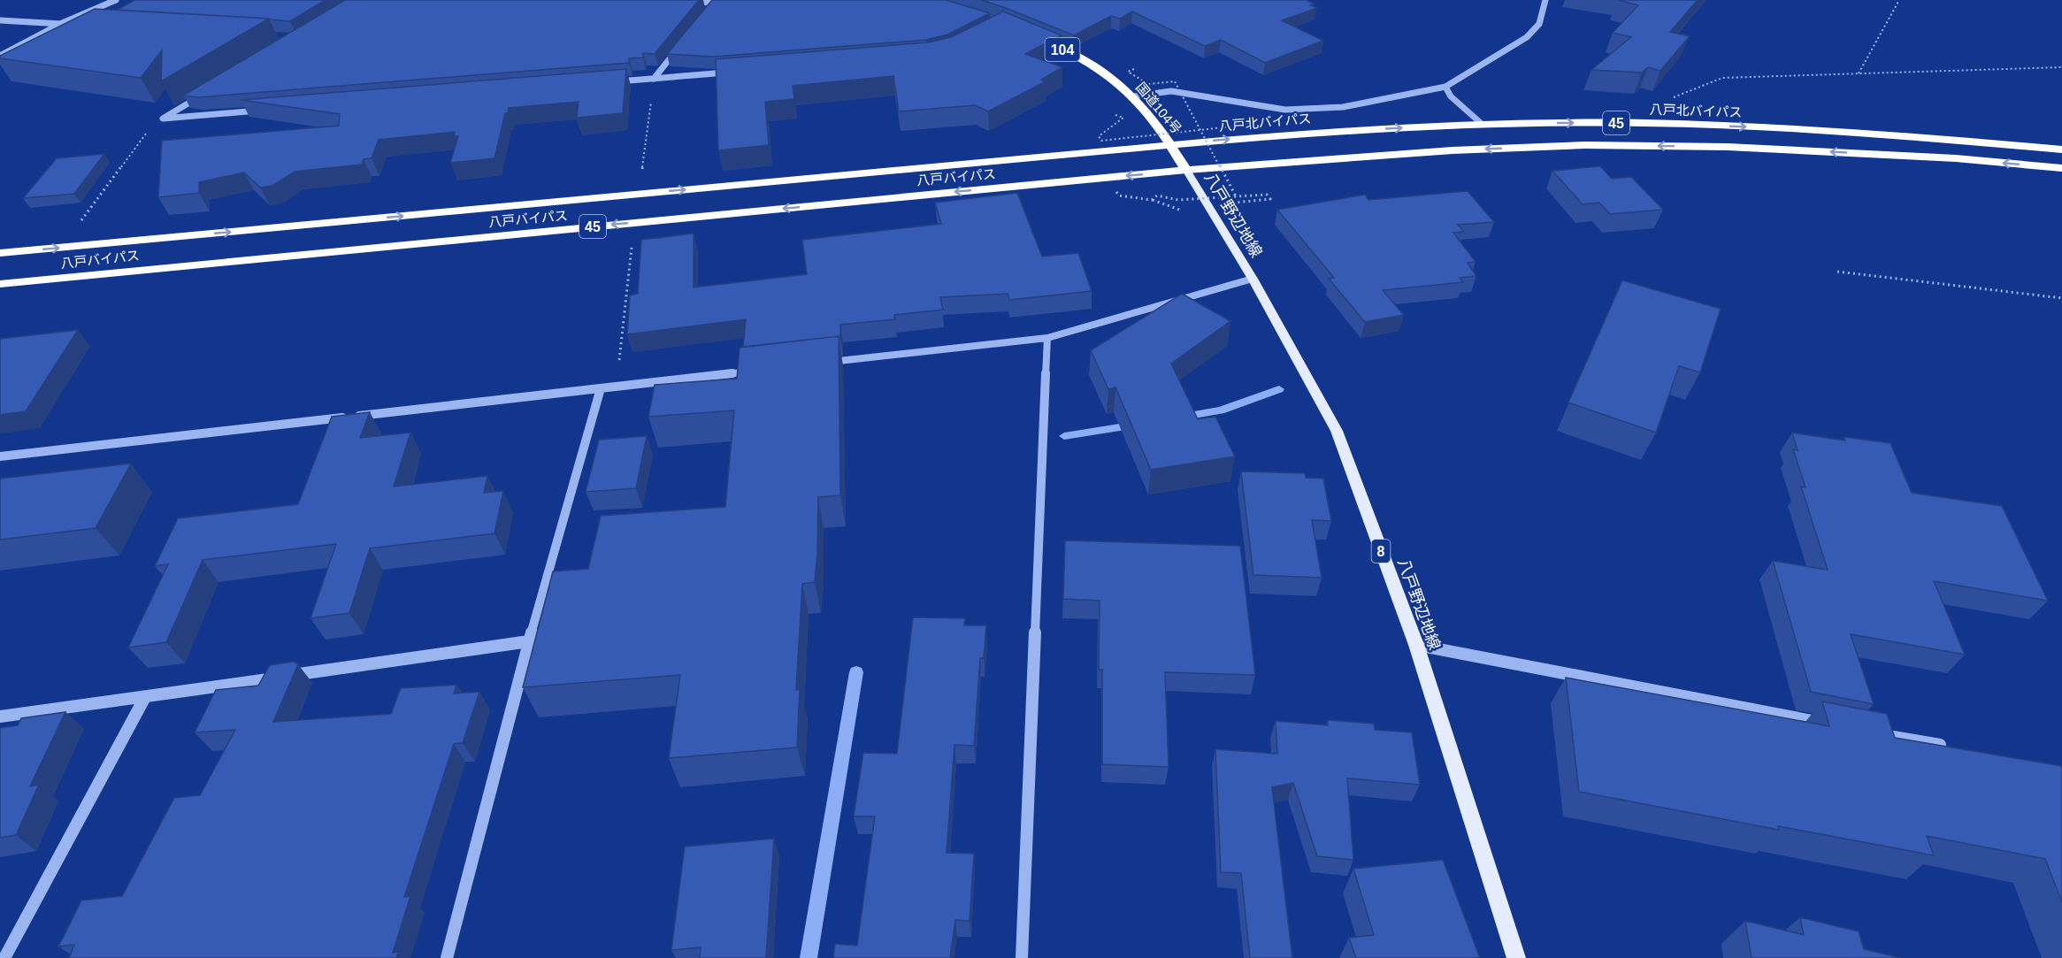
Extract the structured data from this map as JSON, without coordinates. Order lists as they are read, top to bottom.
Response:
{
  "streets": {
    "highway": [
      "104",
      "国道104号",
      "八戸北バイパス",
      "45",
      "八戸バイパス"
    ],
    "main road": ["八戸野辺地線", "8"]
  },
  "crossings": [
    ["国道104号", "八戸北バイパス"],
    ["国道104号", "45"],
    ["国道104号", "八戸バイパス"],
    ["国道104号", "八戸野辺地線"],
    ["八戸北バイパス", "八戸バイパス"],
    ["45", "八戸バイパス"],
    ["45", "八戸野辺地線"],
    ["八戸バイパス", "八戸野辺地線"]
  ]
}
